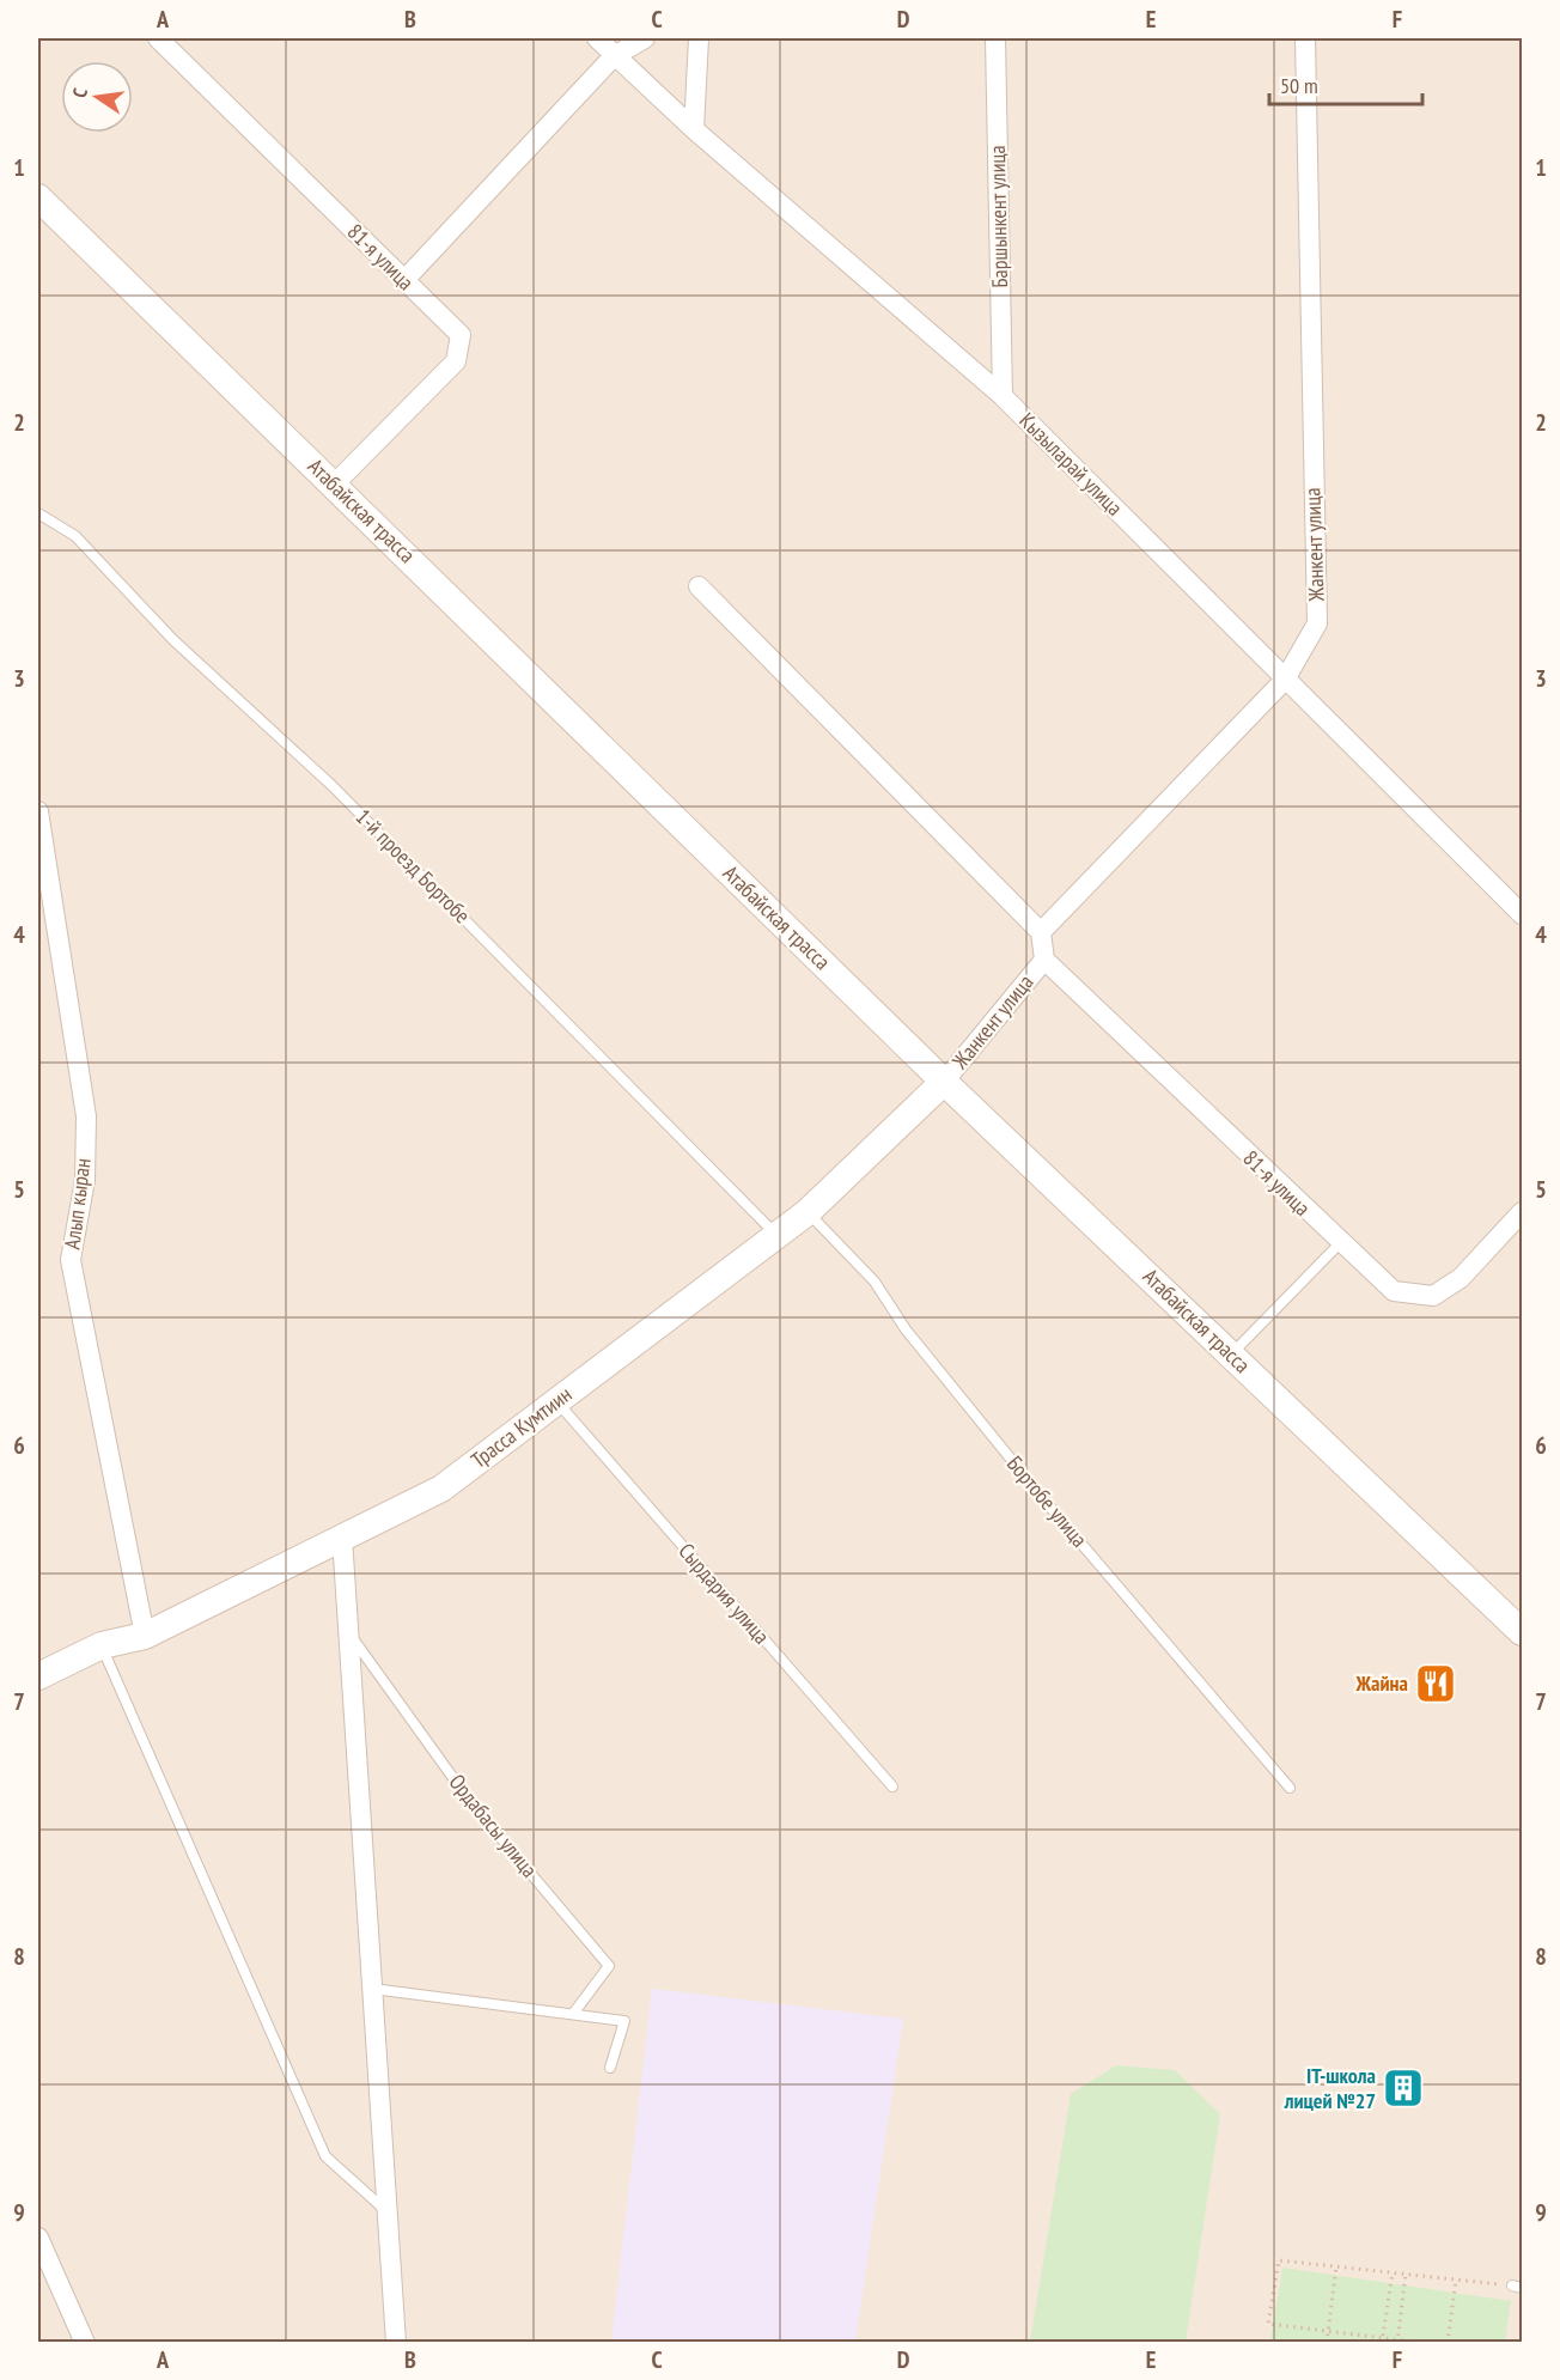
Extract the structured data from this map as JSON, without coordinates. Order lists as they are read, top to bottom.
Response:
{
  "streets": {
    "main road": ["Атабайская трасса", "Трасса Кумтиин"],
    "street": [
      "Баршынкент улица",
      "81-я улица",
      "Кызыларай улица",
      "Жанкент улица",
      "Алып кыран"
    ],
    "lane": [
      "1-й проезд Бортобе",
      "Бортобе улица",
      "Сырдария улица",
      "Ордабасы улица"
    ]
  },
  "crossings": [
    ["Баршынкент улица", "Кызыларай улица"],
    ["81-я улица", "Атабайская трасса"],
    ["81-я улица", "Жанкент улица"],
    ["Кызыларай улица", "Жанкент улица"],
    ["Атабайская трасса", "Жанкент улица"],
    ["Атабайская трасса", "Трасса Кумтиин"],
    ["Жанкент улица", "Трасса Кумтиин"],
    ["1-й проезд Бортобе", "Трасса Кумтиин"],
    ["Алып кыран", "Трасса Кумтиин"],
    ["Трасса Кумтиин", "Бортобе улица"],
    ["Трасса Кумтиин", "Сырдария улица"]
  ],
  "places": {
    "restaurant": ["Жайна"],
    "building": ["IT-школа лицей №27"]
  },
  "scale_bar": "50 m",
  "north": "left",
  "grid": {
    "columns": [
      "A",
      "B",
      "C",
      "D",
      "E",
      "F"
    ],
    "rows": [
      "1",
      "2",
      "3",
      "4",
      "5",
      "6",
      "7",
      "8",
      "9"
    ]
  }
}
